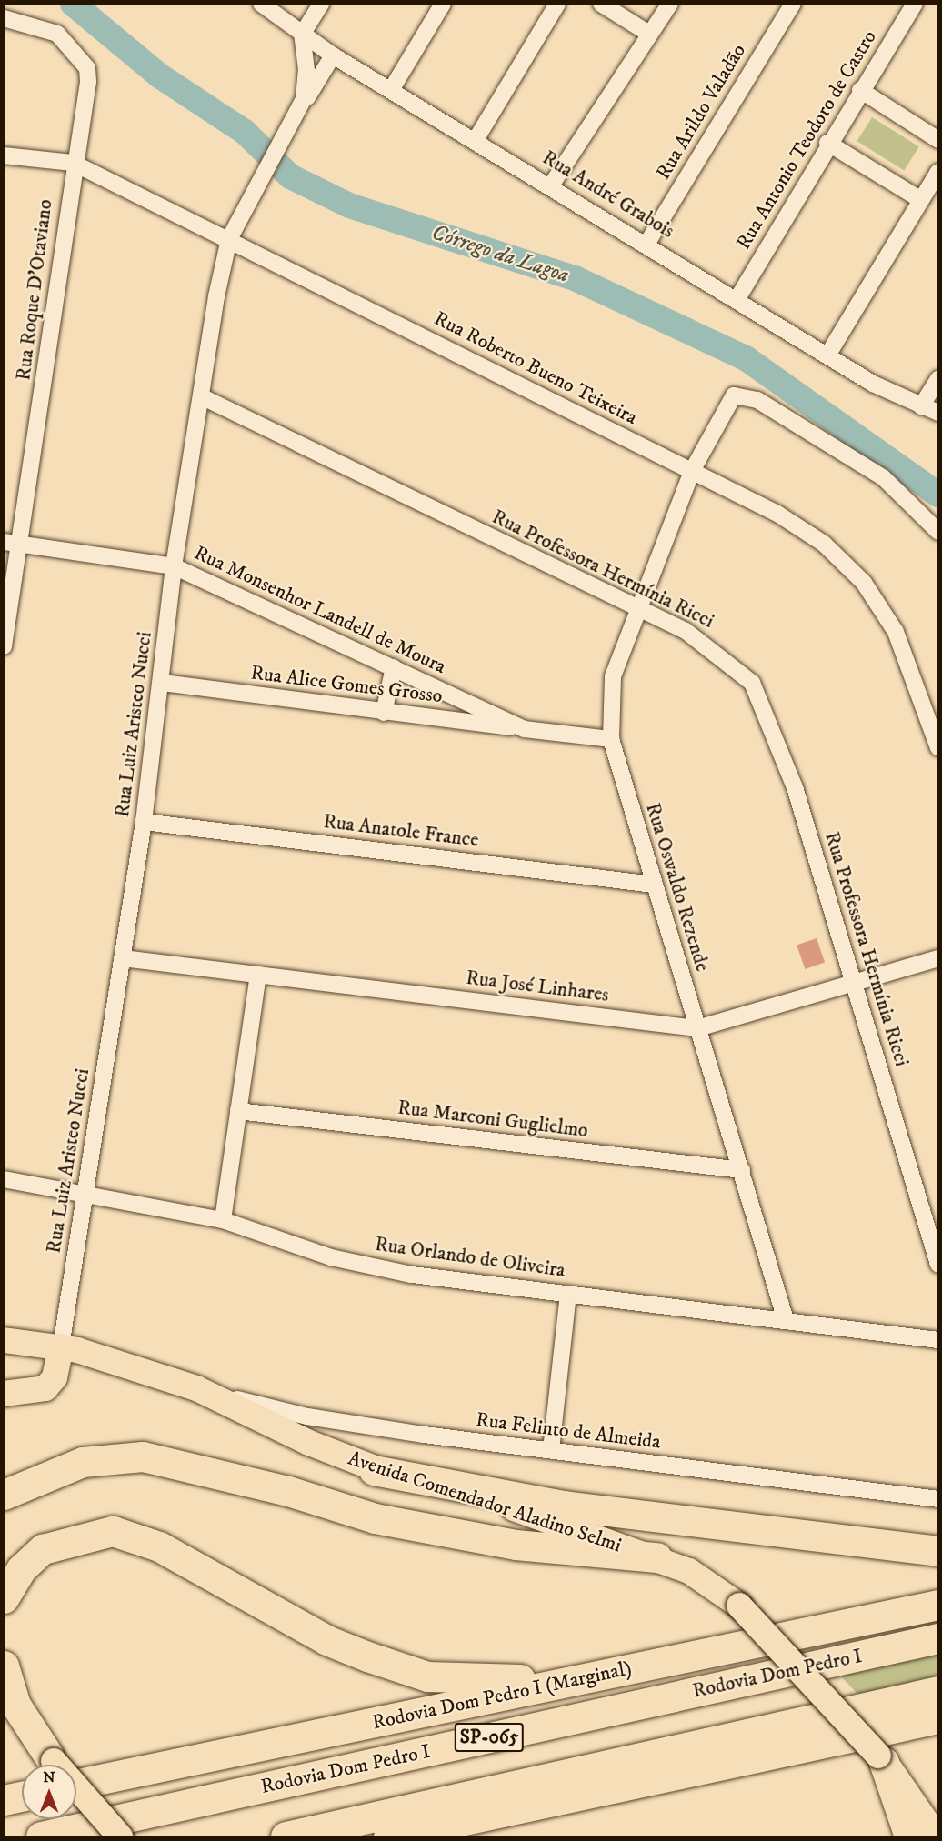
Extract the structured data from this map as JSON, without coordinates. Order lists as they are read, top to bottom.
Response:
{
  "streets": {
    "highway": ["Rodovia Dom Pedro I", "Rodovia Dom Pedro I (Marginal)", "SP-065"],
    "main road": ["Avenida Comendador Aladino Selmi"],
    "street": [
      "Rua Arildo Valadão",
      "Rua Antonio Teodoro de Castro",
      "Rua André Grabois",
      "Rua Roque D'Otaviano",
      "Rua Roberto Bueno Teixeira",
      "Rua Professora Hermínia Ricci",
      "Rua Monsenhor Landell de Moura",
      "Rua Alice Gomes Grosso",
      "Rua Luiz Aristeo Nucci",
      "Rua Anatole France",
      "Rua Oswaldo Rezende",
      "Rua José Linhares",
      "Rua Marconi Guglielmo",
      "Rua Orlando de Oliveira",
      "Rua Felinto de Almeida"
    ]
  },
  "crossings": [
    ["Rua Arildo Valadão", "Rua André Grabois"],
    ["Rua Antonio Teodoro de Castro", "Rua André Grabois"],
    ["Rua André Grabois", "Rua Luiz Aristeo Nucci"],
    ["Rua Roque D'Otaviano", "Rua Roberto Bueno Teixeira"],
    ["Rua Roque D'Otaviano", "Rua Monsenhor Landell de Moura"],
    ["Rua Roberto Bueno Teixeira", "Rua Luiz Aristeo Nucci"],
    ["Rua Roberto Bueno Teixeira", "Rua Oswaldo Rezende"],
    ["Rua Professora Hermínia Ricci", "Rua Luiz Aristeo Nucci"],
    ["Rua Professora Hermínia Ricci", "Rua Oswaldo Rezende"],
    ["Rua Professora Hermínia Ricci", "Rua José Linhares"],
    ["Rua Monsenhor Landell de Moura", "Rua Alice Gomes Grosso"],
    ["Rua Monsenhor Landell de Moura", "Rua Luiz Aristeo Nucci"],
    ["Rua Monsenhor Landell de Moura", "Rua Oswaldo Rezende"],
    ["Rua Alice Gomes Grosso", "Rua Luiz Aristeo Nucci"],
    ["Rua Luiz Aristeo Nucci", "Rua Anatole France"],
    ["Rua Luiz Aristeo Nucci", "Rua José Linhares"],
    ["Rua Luiz Aristeo Nucci", "Rua Orlando de Oliveira"],
    ["Rua Luiz Aristeo Nucci", "Avenida Comendador Aladino Selmi"],
    ["Rua Anatole France", "Rua Oswaldo Rezende"],
    ["Rua Oswaldo Rezende", "Rua José Linhares"],
    ["Rua Oswaldo Rezende", "Rua Marconi Guglielmo"],
    ["Rua Oswaldo Rezende", "Rua Orlando de Oliveira"],
    ["Rua Felinto de Almeida", "Avenida Comendador Aladino Selmi"]
  ],
  "water": ["Córrego da Lagoa"],
  "north": "top"
}
